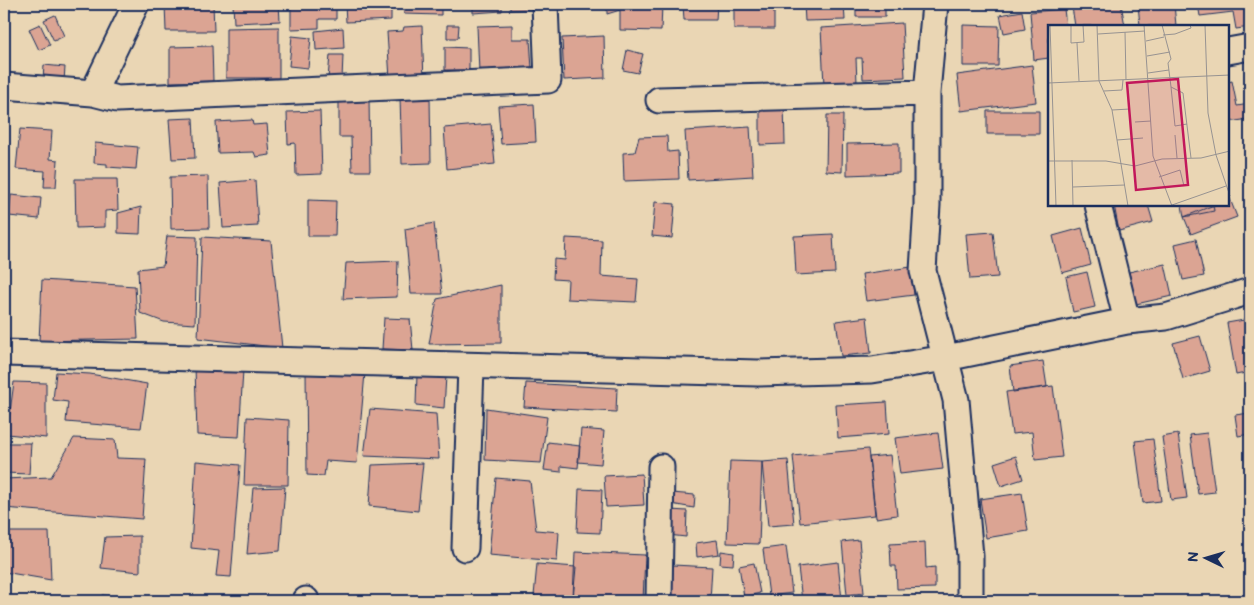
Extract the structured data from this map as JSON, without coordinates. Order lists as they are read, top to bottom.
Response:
{
  "north": "left"
}
